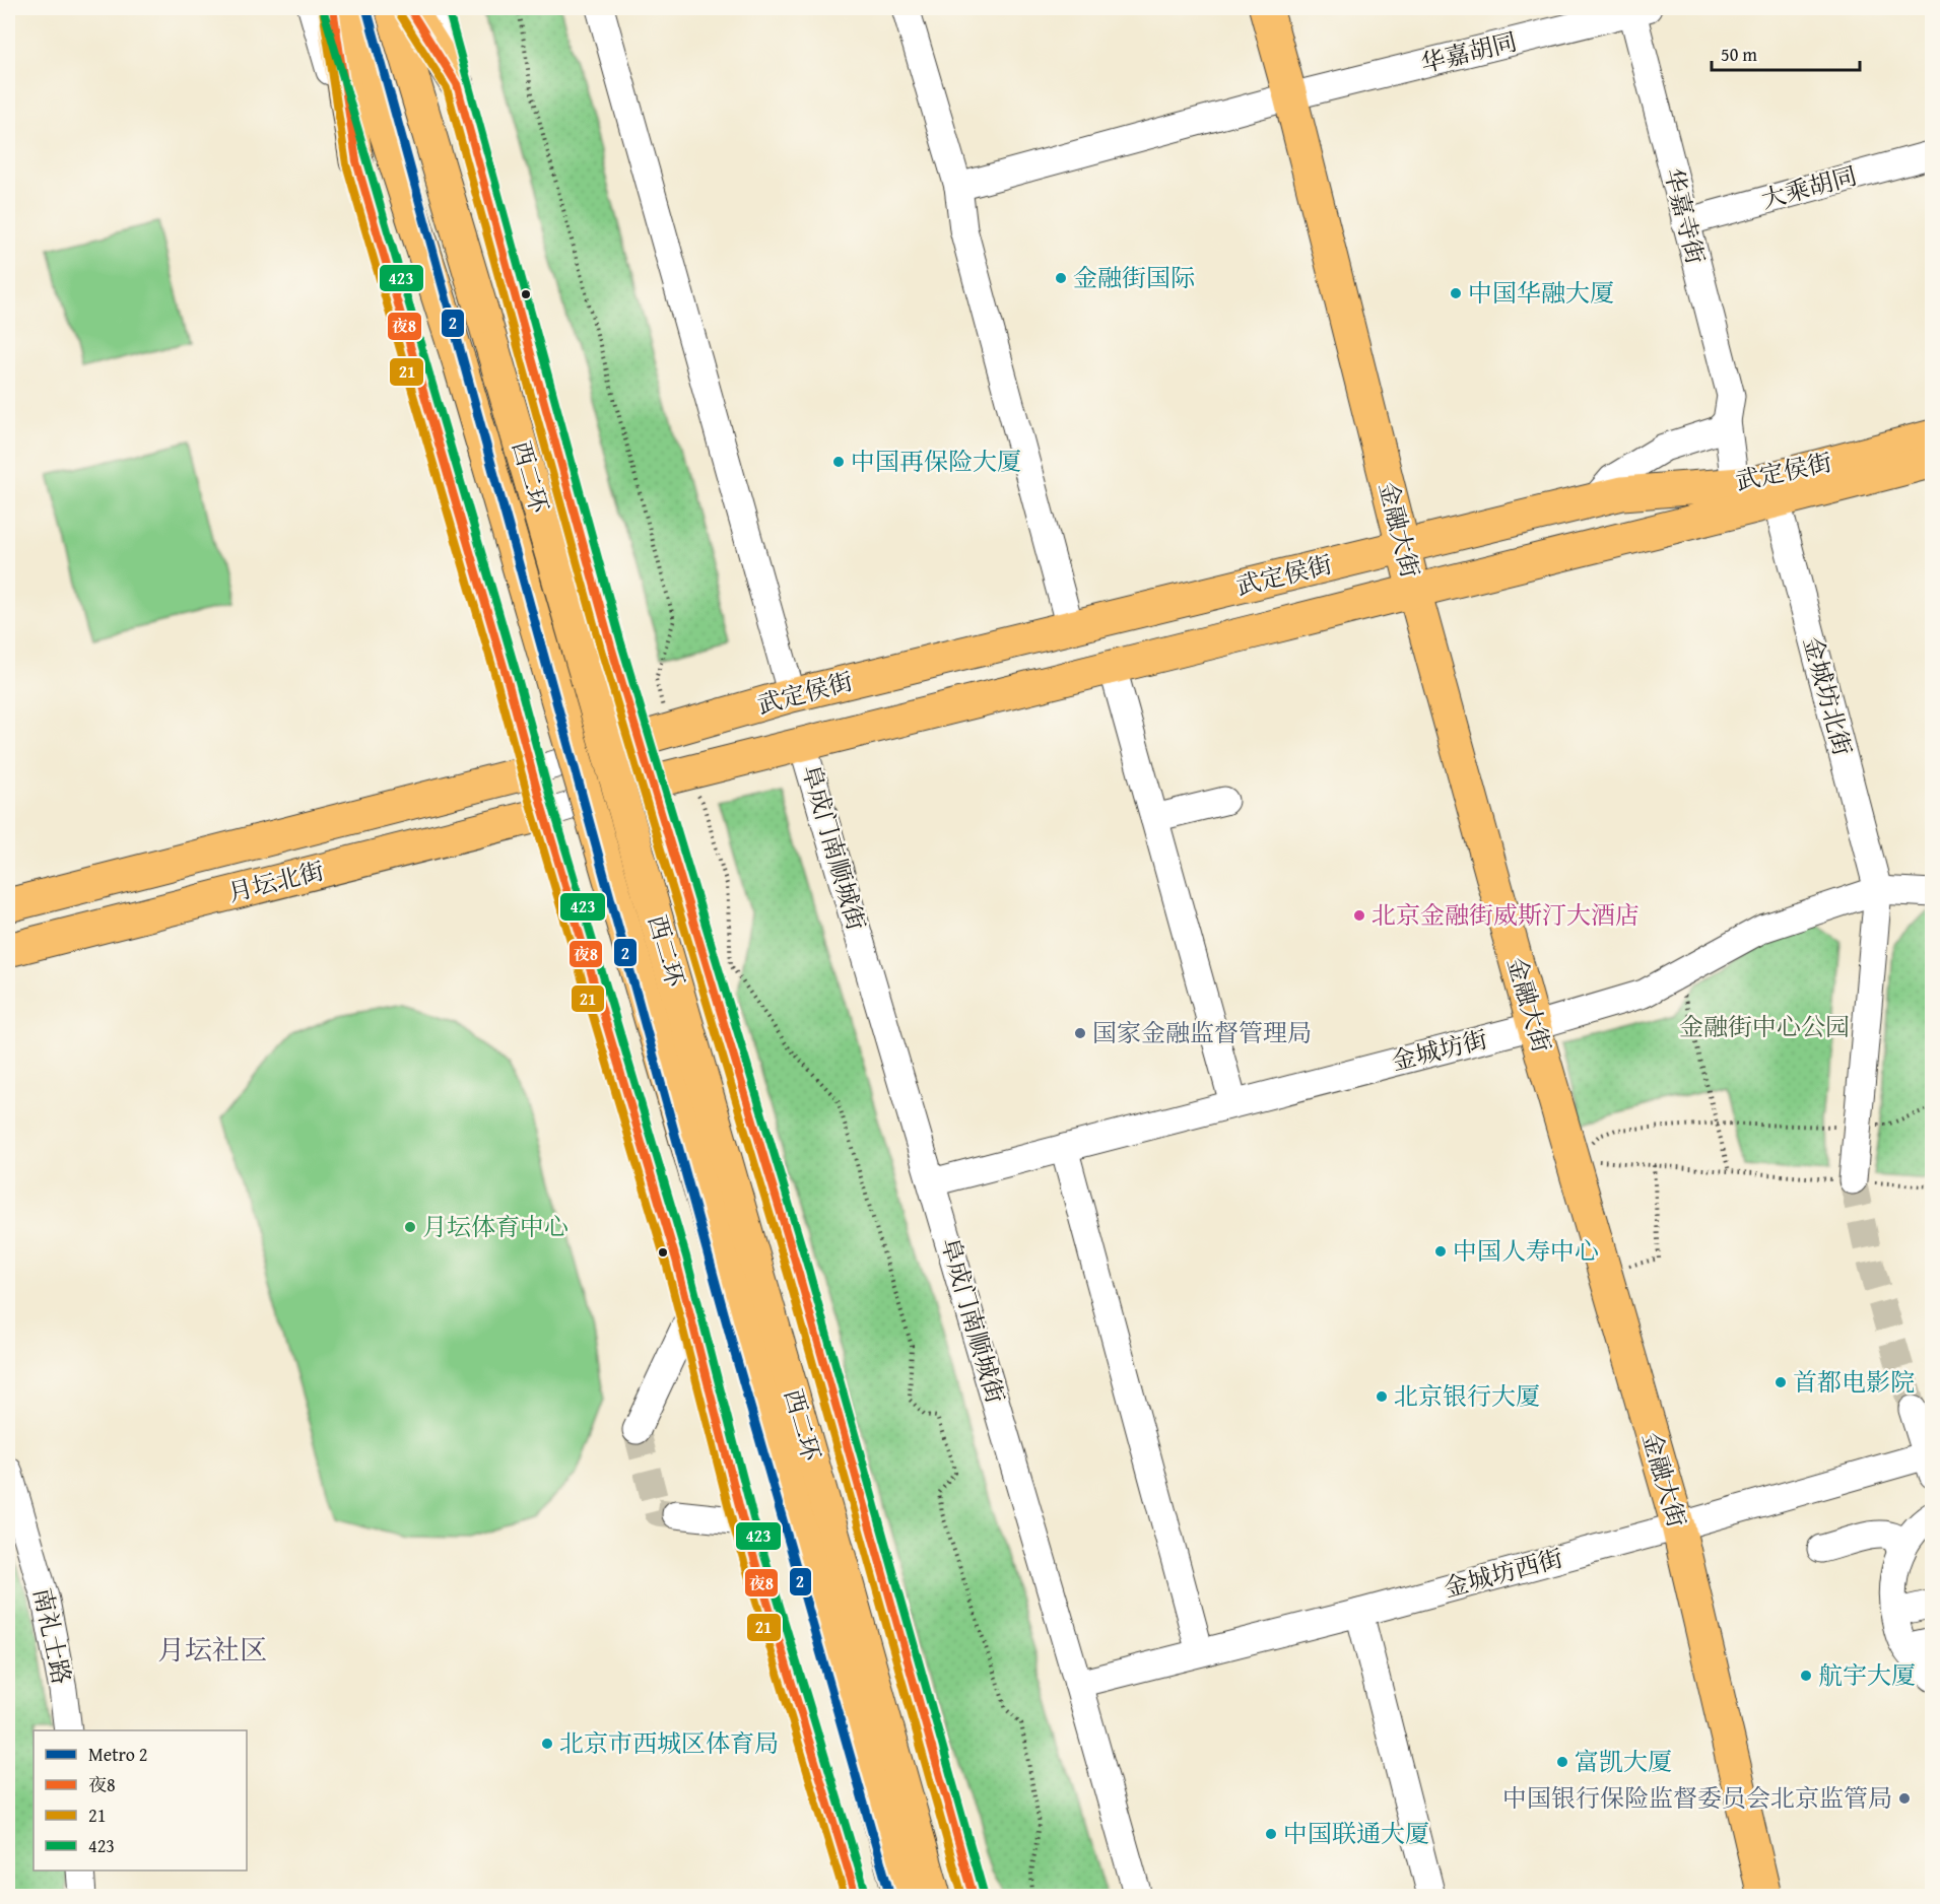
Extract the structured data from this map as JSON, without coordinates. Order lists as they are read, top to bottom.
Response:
{
  "streets": {
    "main road": [
      "武定侯街",
      "西二环",
      "金融大街",
      "月坛北街"
    ],
    "street": [
      "华嘉胡同",
      "大乘胡同",
      "华嘉寺街",
      "金城坊北街",
      "阜成门南顺城街",
      "金城坊街",
      "金城坊西街",
      "南礼士路"
    ]
  },
  "crossings": [
    ["华嘉胡同", "华嘉寺街"],
    ["华嘉胡同", "金融大街"],
    ["大乘胡同", "华嘉寺街"],
    ["华嘉寺街", "武定侯街"],
    ["武定侯街", "金融大街"],
    ["武定侯街", "金城坊北街"],
    ["武定侯街", "阜成门南顺城街"],
    ["金融大街", "金城坊街"],
    ["金融大街", "金城坊西街"],
    ["金城坊北街", "金城坊街"],
    ["阜成门南顺城街", "金城坊街"],
    ["阜成门南顺城街", "金城坊西街"]
  ],
  "districts": ["月坛社区"],
  "parks": ["金融街中心公园"],
  "places": [
    "金融街国际",
    "中国华融大厦",
    "中国再保险大厦",
    "北京金融街威斯汀大酒店",
    "国家金融监督管理局",
    "月坛体育中心",
    "中国人寿中心",
    "首都电影院",
    "北京银行大厦",
    "航宇大厦",
    "北京市西城区体育局",
    "富凯大厦",
    "中国银行保险监督委员会北京监管局",
    "中国联通大厦"
  ],
  "lines": [
    "metro line 2",
    "transit line 夜8",
    "transit line 423",
    "transit line 21"
  ],
  "legend": [
    "Metro 2",
    "夜8",
    "21",
    "423"
  ],
  "scale_bar": "50 m"
}
